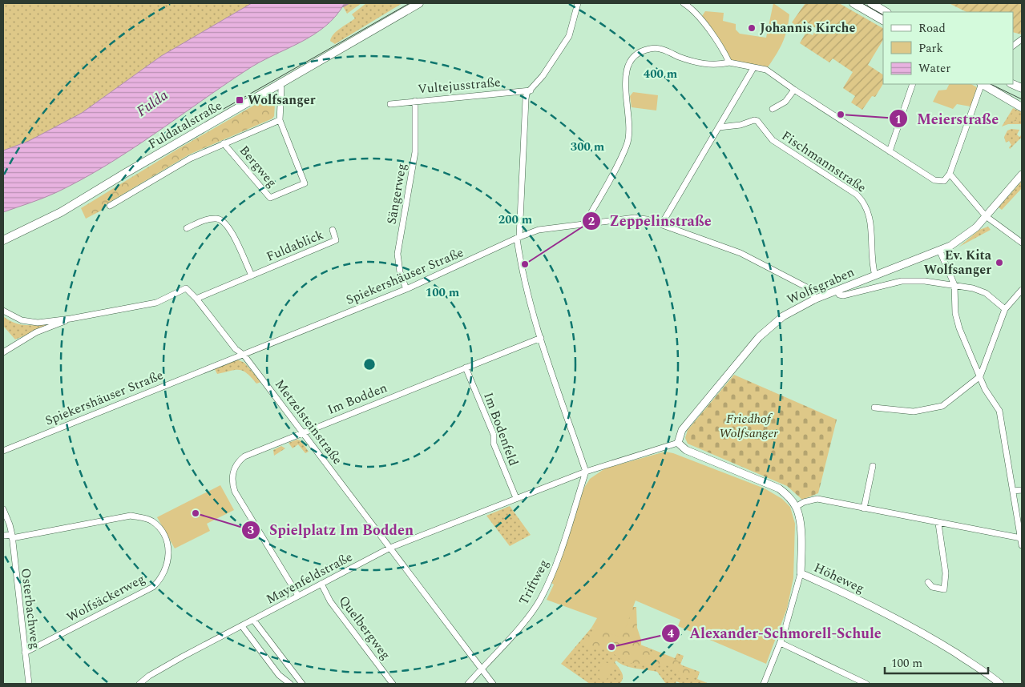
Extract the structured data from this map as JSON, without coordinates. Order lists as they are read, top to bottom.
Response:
{
  "streets": {
    "main road": ["Fuldatalstraße"],
    "street": [
      "Vultejusstraße",
      "Fischmannstraße",
      "Bergweg",
      "Sängerweg",
      "Fuldablick",
      "Spiekershäuser Straße",
      "Wolfsgraben",
      "Im Bodden",
      "Metzelsteinstraße",
      "Im Bodenfeld",
      "Mayenfeldstraße",
      "Höheweg",
      "Triftweg",
      "Wolfsäckerweg",
      "Osterbachweg",
      "Quelbergweg"
    ]
  },
  "crossings": [
    ["Vultejusstraße", "Sängerweg"],
    ["Fuldatalstraße", "Bergweg"],
    ["Fischmannstraße", "Wolfsgraben"],
    ["Sängerweg", "Spiekershäuser Straße"],
    ["Fuldablick", "Metzelsteinstraße"],
    ["Spiekershäuser Straße", "Wolfsgraben"],
    ["Spiekershäuser Straße", "Metzelsteinstraße"],
    ["Im Bodden", "Metzelsteinstraße"],
    ["Im Bodden", "Im Bodenfeld"],
    ["Im Bodden", "Mayenfeldstraße"],
    ["Metzelsteinstraße", "Mayenfeldstraße"],
    ["Metzelsteinstraße", "Triftweg"],
    ["Im Bodenfeld", "Mayenfeldstraße"],
    ["Mayenfeldstraße", "Triftweg"],
    ["Mayenfeldstraße", "Quelbergweg"],
    ["Wolfsäckerweg", "Osterbachweg"]
  ],
  "water": ["Fulda"],
  "parks": ["Friedhof Wolfsanger"],
  "places": {
    "other": [
      "Johannis Kirche",
      "Meierstraße",
      "Ev. Kita Wolfsanger",
      "Zeppelinstraße",
      "Spielplatz Im Bodden",
      "Alexander-Schmorell-Schule"
    ],
    "transit": ["Wolfsanger"]
  },
  "legend": ["Road", "Park", "Water"],
  "scale_bar": "100 m",
  "rings": [
    "400 m",
    "300 m",
    "200 m",
    "100 m"
  ]
}
